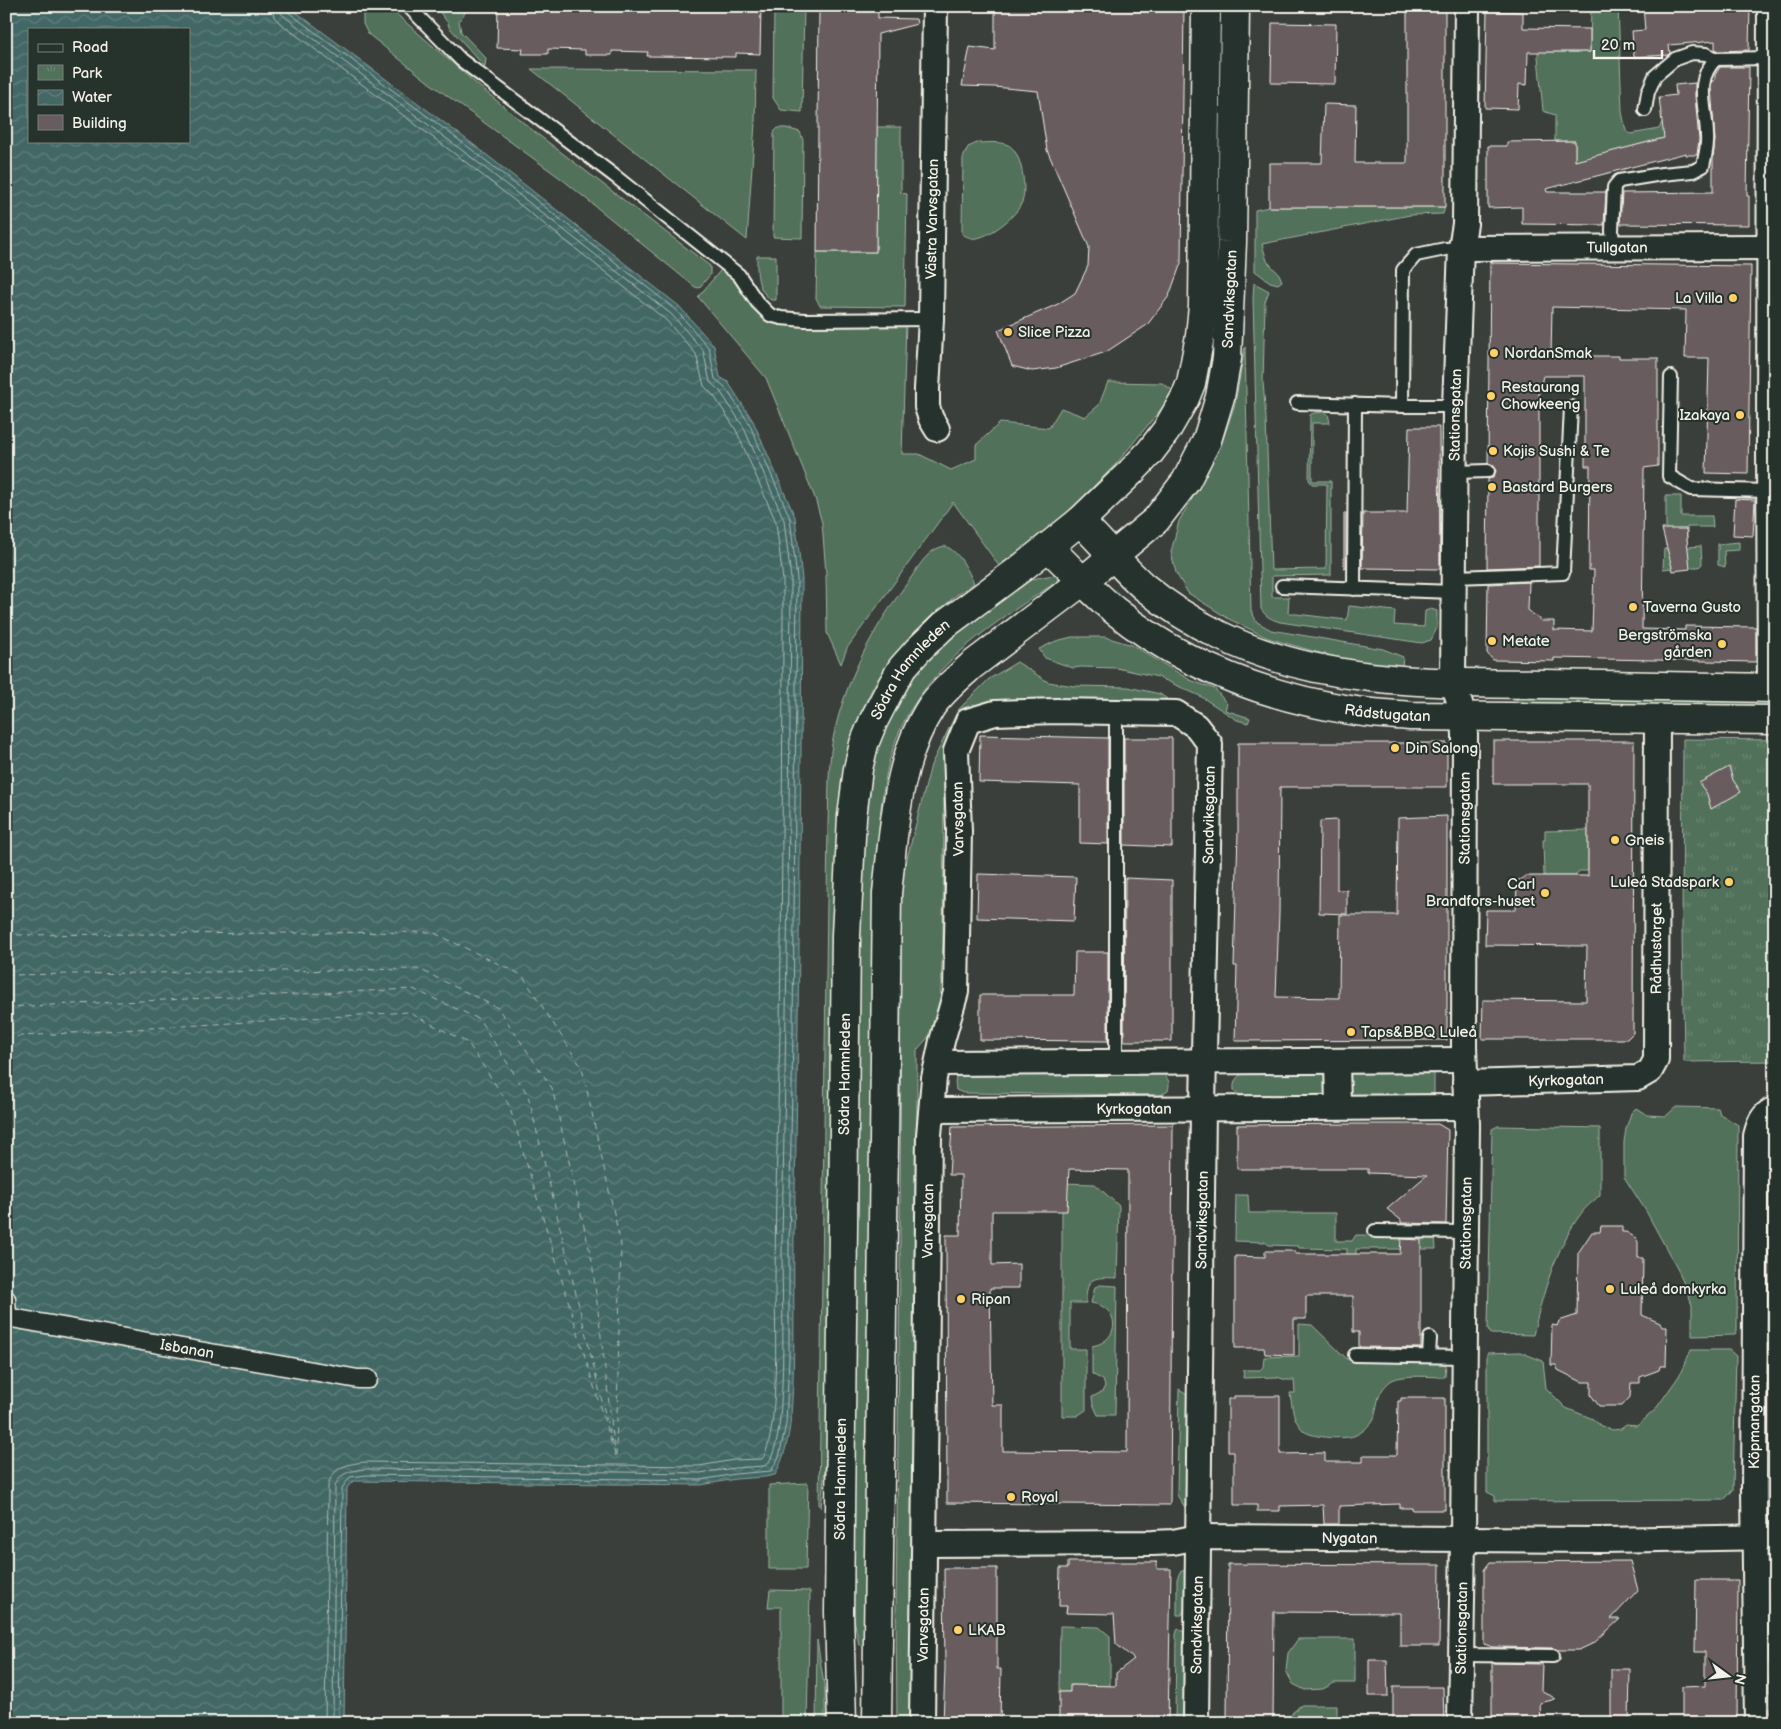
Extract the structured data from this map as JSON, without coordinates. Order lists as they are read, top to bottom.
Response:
{
  "streets": {
    "main road": ["Sandviksgatan", "Södra Hamnleden", "Rådstugatan"],
    "street": [
      "Västra Varvsgatan",
      "Tullgatan",
      "Stationsgatan",
      "Varvsgatan",
      "Rådhustorget",
      "Kyrkogatan",
      "Isbanan",
      "Köpmangatan",
      "Nygatan"
    ]
  },
  "crossings": [
    ["Tullgatan", "Stationsgatan"],
    ["Sandviksgatan", "Södra Hamnleden"],
    ["Sandviksgatan", "Varvsgatan"],
    ["Sandviksgatan", "Kyrkogatan"],
    ["Sandviksgatan", "Nygatan"],
    ["Stationsgatan", "Rådstugatan"],
    ["Stationsgatan", "Kyrkogatan"],
    ["Stationsgatan", "Nygatan"],
    ["Södra Hamnleden", "Rådstugatan"],
    ["Rådstugatan", "Rådhustorget"],
    ["Varvsgatan", "Kyrkogatan"],
    ["Varvsgatan", "Nygatan"],
    ["Rådhustorget", "Kyrkogatan"],
    ["Köpmangatan", "Nygatan"]
  ],
  "places": [
    "La Villa",
    "Slice Pizza",
    "NordanSmak",
    "Restaurang Chowkeeng",
    "Izakaya",
    "Kojis Sushi & Te",
    "Bastard Burgers",
    "Taverna Gusto",
    "Metate",
    "Bergströmska gården",
    "Din Salong",
    "Gneis",
    "Luleå Stadspark",
    "Carl Brandfors-huset",
    "Taps&BBQ Luleå",
    "Luleå domkyrka",
    "Ripan",
    "Royal",
    "LKAB"
  ],
  "legend": [
    "Road",
    "Park",
    "Water",
    "Building"
  ],
  "scale_bar": "20 m",
  "north": "right"
}
